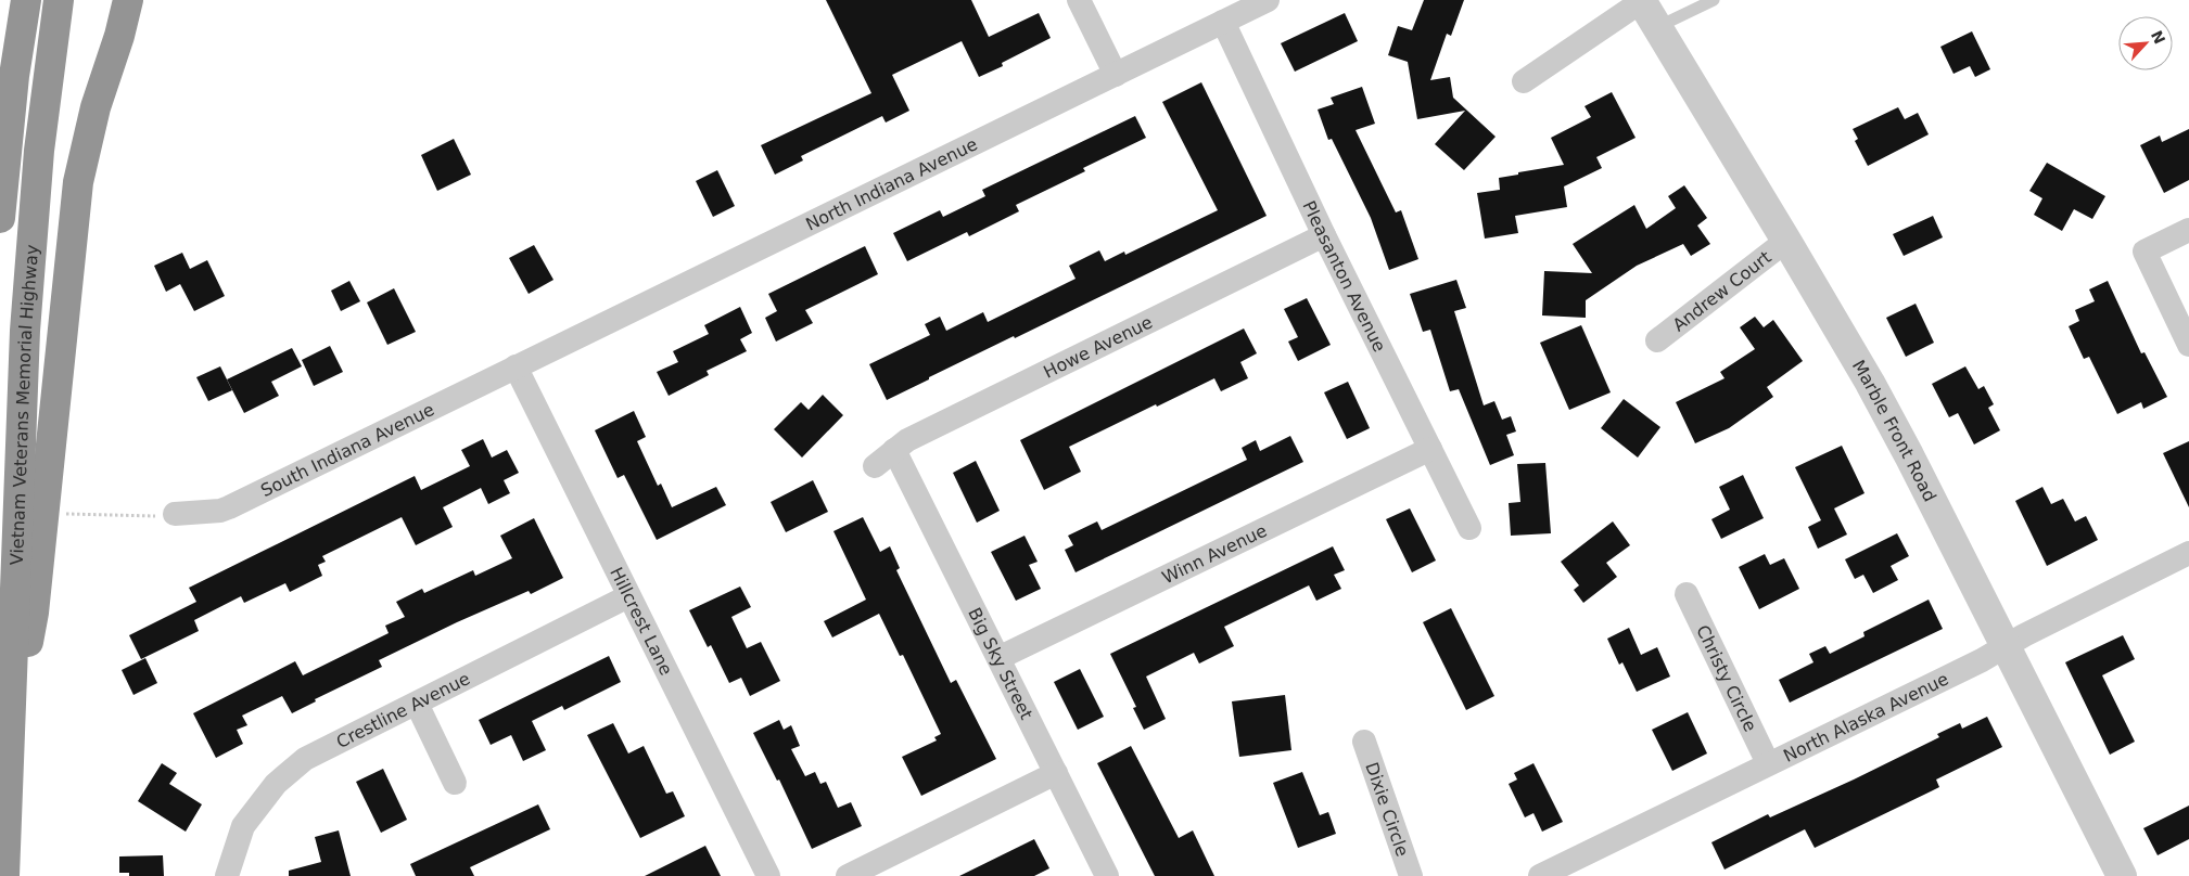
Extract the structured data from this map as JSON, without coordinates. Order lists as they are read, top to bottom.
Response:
{
  "streets": {
    "highway": ["Vietnam Veterans Memorial Highway"],
    "street": [
      "North Indiana Avenue",
      "Pleasanton Avenue",
      "Andrew Court",
      "Howe Avenue",
      "Marble Front Road",
      "South Indiana Avenue",
      "Winn Avenue",
      "Hillcrest Lane",
      "Big Sky Street",
      "Christy Circle",
      "Crestline Avenue",
      "North Alaska Avenue",
      "Dixie Circle"
    ]
  },
  "crossings": [
    ["North Indiana Avenue", "Pleasanton Avenue"],
    ["North Indiana Avenue", "South Indiana Avenue"],
    ["North Indiana Avenue", "Hillcrest Lane"],
    ["Pleasanton Avenue", "Howe Avenue"],
    ["Pleasanton Avenue", "Winn Avenue"],
    ["Andrew Court", "Marble Front Road"],
    ["Howe Avenue", "Big Sky Street"],
    ["Marble Front Road", "North Alaska Avenue"],
    ["South Indiana Avenue", "Hillcrest Lane"],
    ["Winn Avenue", "Big Sky Street"],
    ["Hillcrest Lane", "Crestline Avenue"],
    ["Christy Circle", "North Alaska Avenue"]
  ],
  "north": "top right"
}
